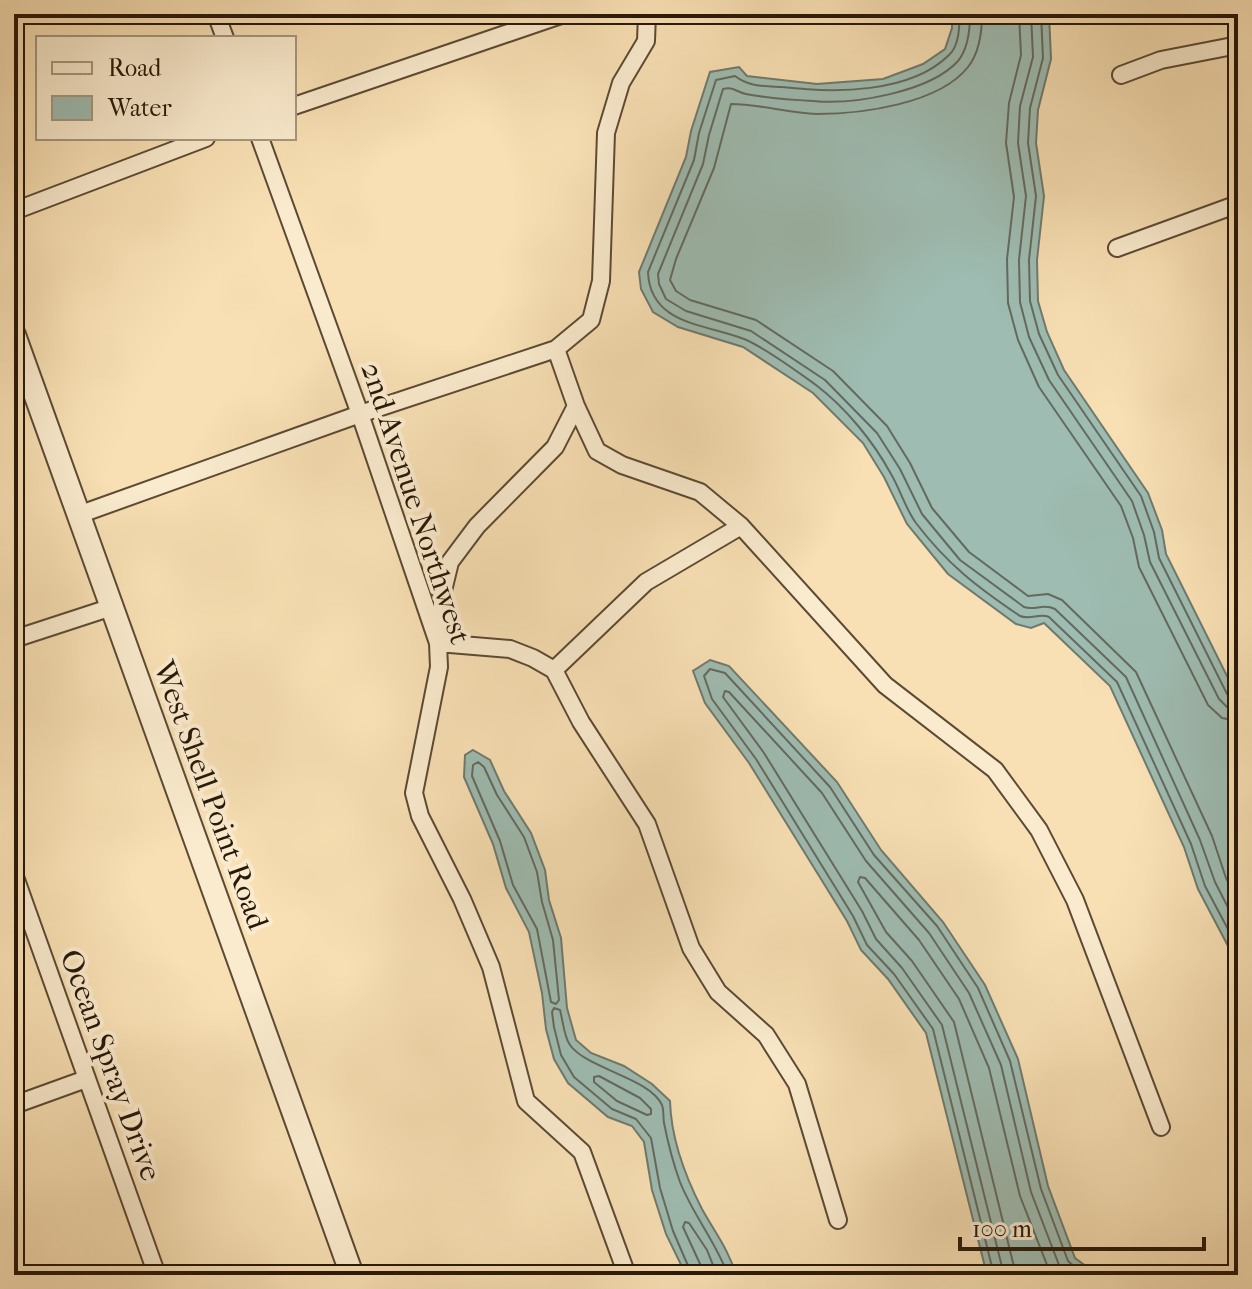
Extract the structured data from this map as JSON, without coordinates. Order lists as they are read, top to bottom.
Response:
{
  "streets": {
    "street": ["2nd Avenue Northwest", "West Shell Point Road", "Ocean Spray Drive"]
  },
  "legend": ["Road", "Water"],
  "scale_bar": "100 m"
}
